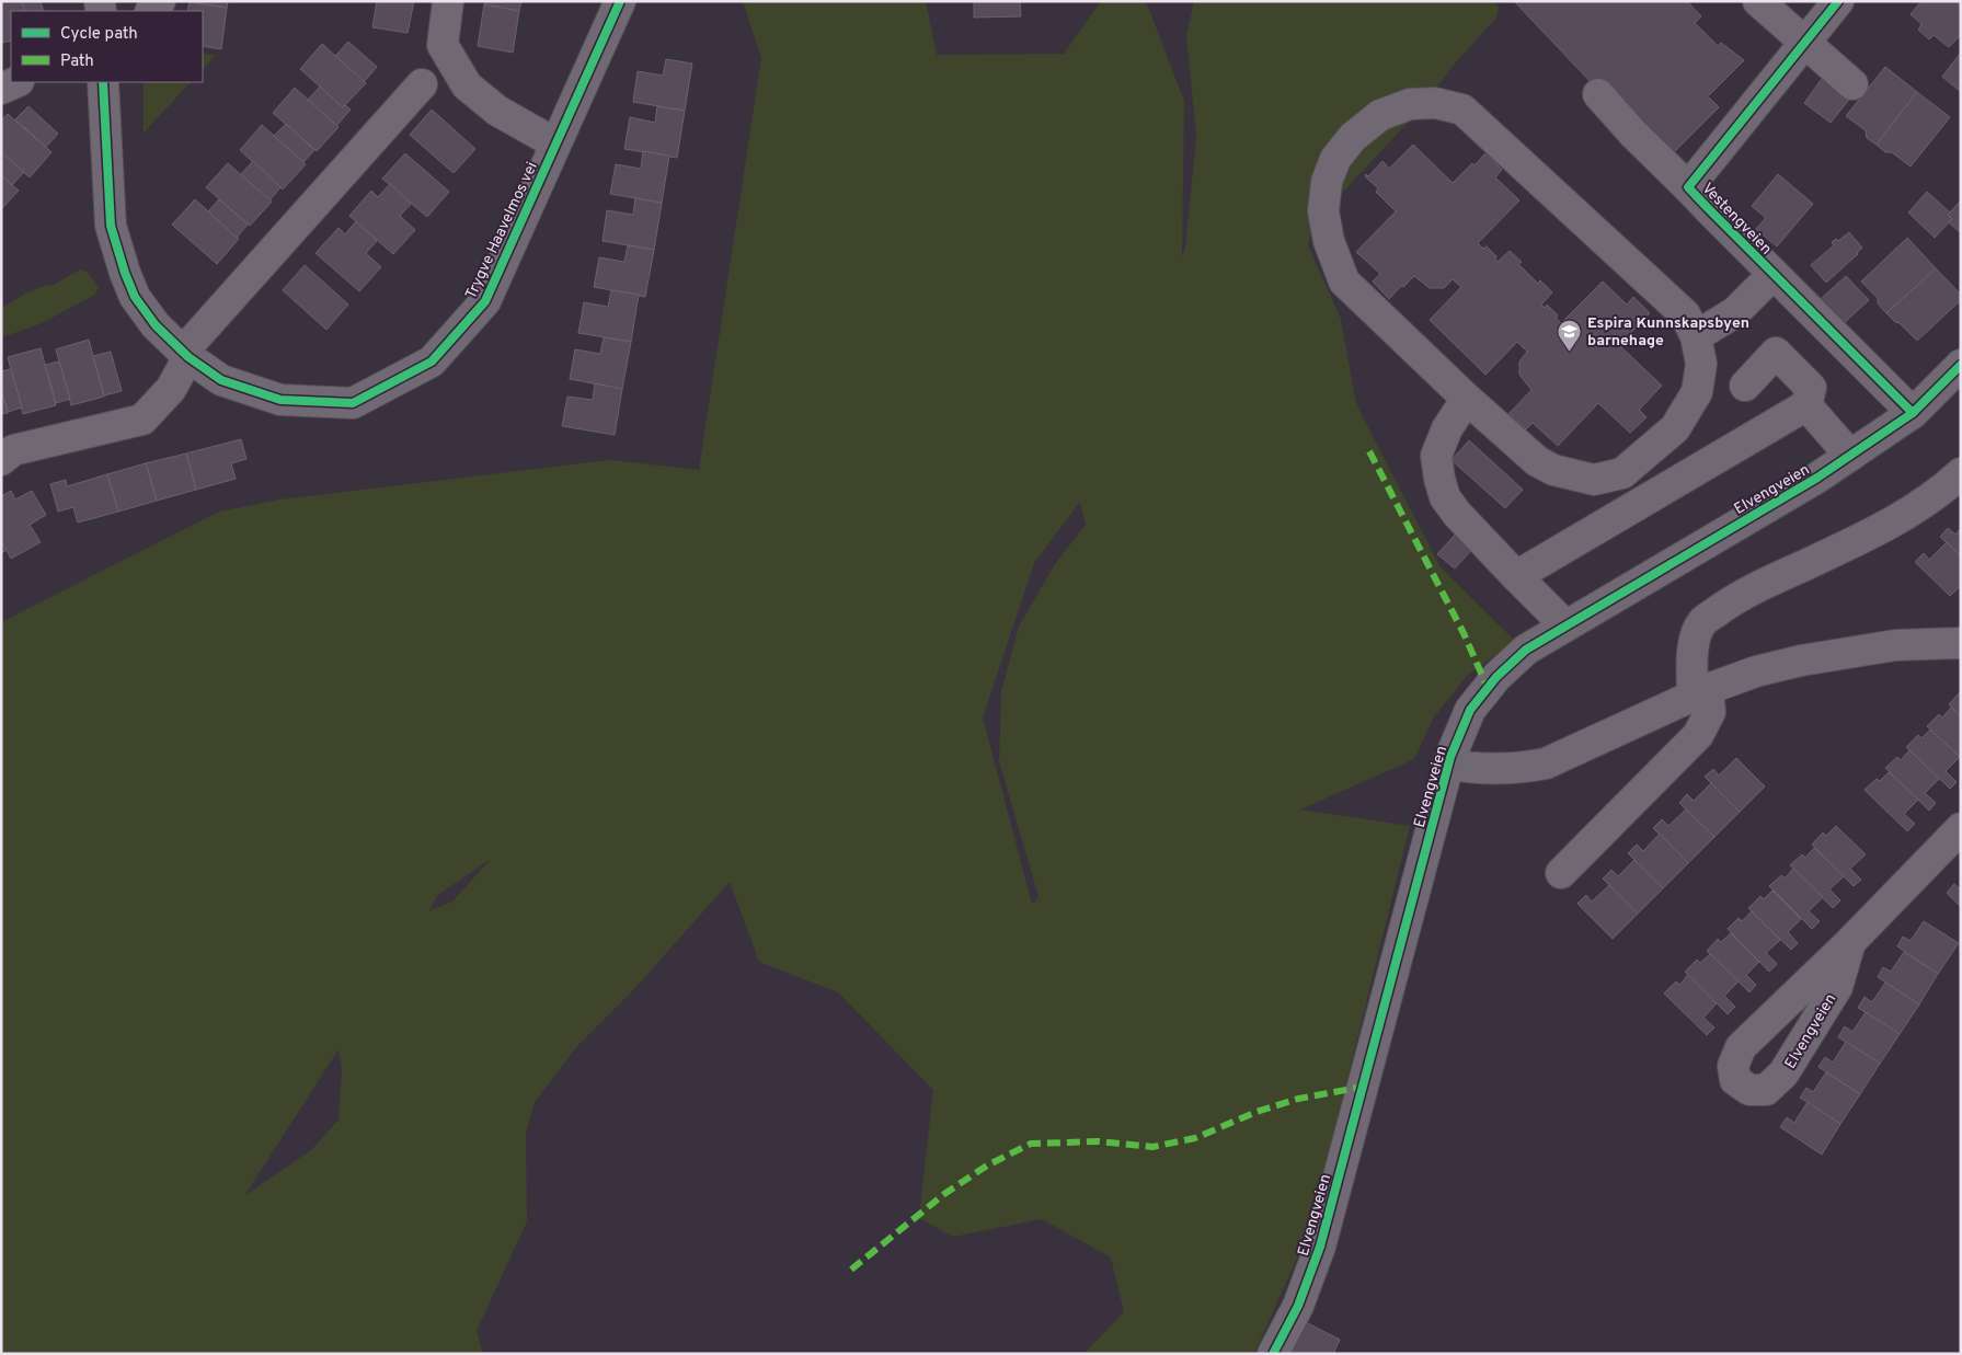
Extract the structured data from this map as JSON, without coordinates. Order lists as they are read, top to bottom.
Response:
{
  "streets": {
    "street": ["Vestengveien", "Trygve Haavelmos vei", "Elvengveien"]
  },
  "crossings": [
    ["Vestengveien", "Elvengveien"]
  ],
  "places": {
    "school or university": ["Espira Kunnskapsbyen barnehage"]
  },
  "legend": ["Cycle path", "Path"]
}
